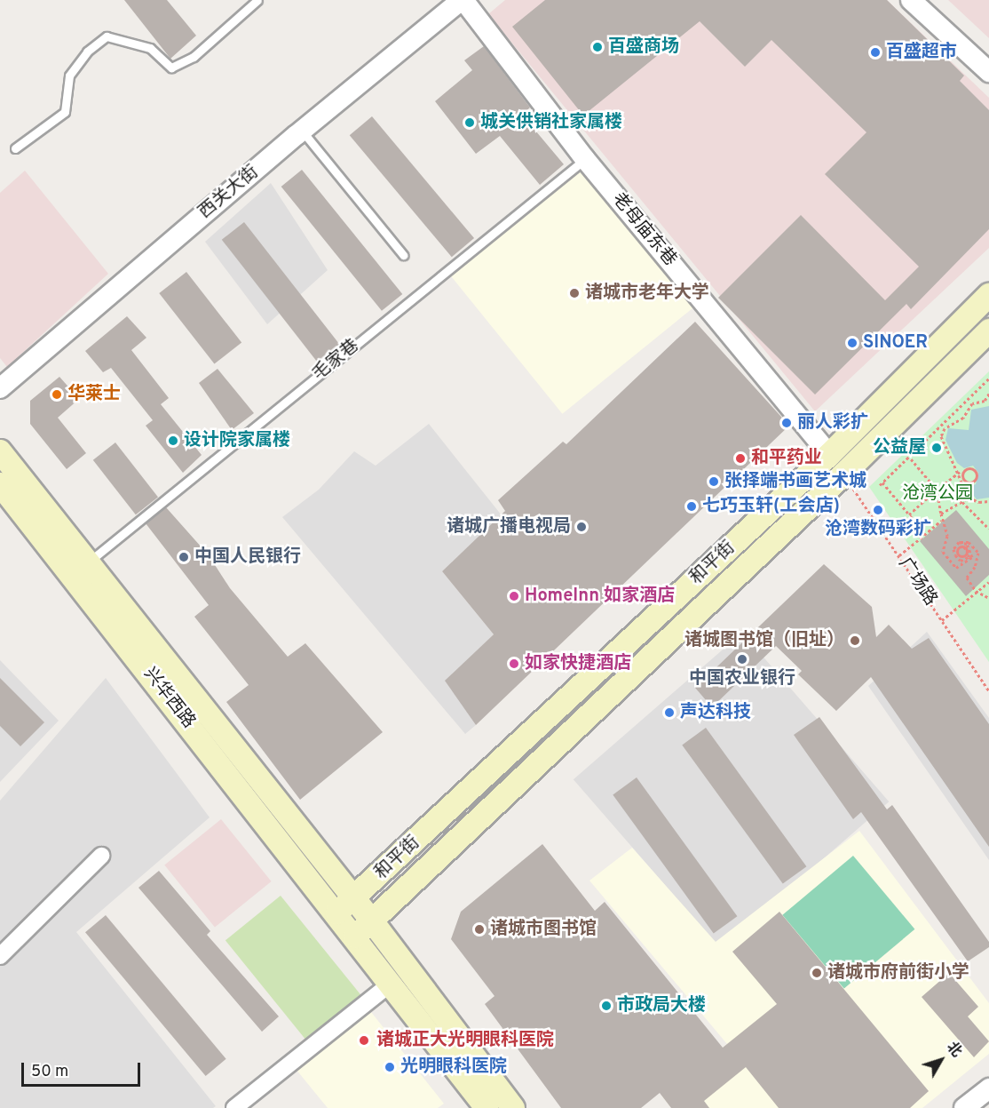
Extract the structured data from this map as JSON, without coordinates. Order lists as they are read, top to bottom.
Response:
{
  "streets": {
    "main road": ["和平街", "兴华西路"],
    "street": ["西关大街", "老母庙东巷"],
    "lane": ["毛家巷"],
    "path": ["广场路"]
  },
  "crossings": [
    ["西关大街", "老母庙东巷"],
    ["老母庙东巷", "毛家巷"],
    ["老母庙东巷", "和平街"],
    ["和平街", "广场路"],
    ["和平街", "兴华西路"]
  ],
  "parks": ["沧湾公园"],
  "places": [
    "百盛商场",
    "百盛超市",
    "城关供销社家属楼",
    "诸城市老年大学",
    "SINOER",
    "华莱士",
    "丽人彩扩",
    "设计院家属楼",
    "公益屋",
    "和平药业",
    "张择端书画艺术城",
    "七巧玉轩(工会店)",
    "沧湾数码彩扩",
    "诸城广播电视局",
    "中国人民银行",
    "HomeInn 如家酒店",
    "诸城图书馆（旧址）",
    "中国农业银行",
    "如家快捷酒店",
    "声达科技",
    "诸城市图书馆",
    "诸城市府前街小学",
    "市政局大楼",
    "诸城正大光明眼科医院",
    "光明眼科医院"
  ],
  "scale_bar": "50 m",
  "north": "top right"
}
